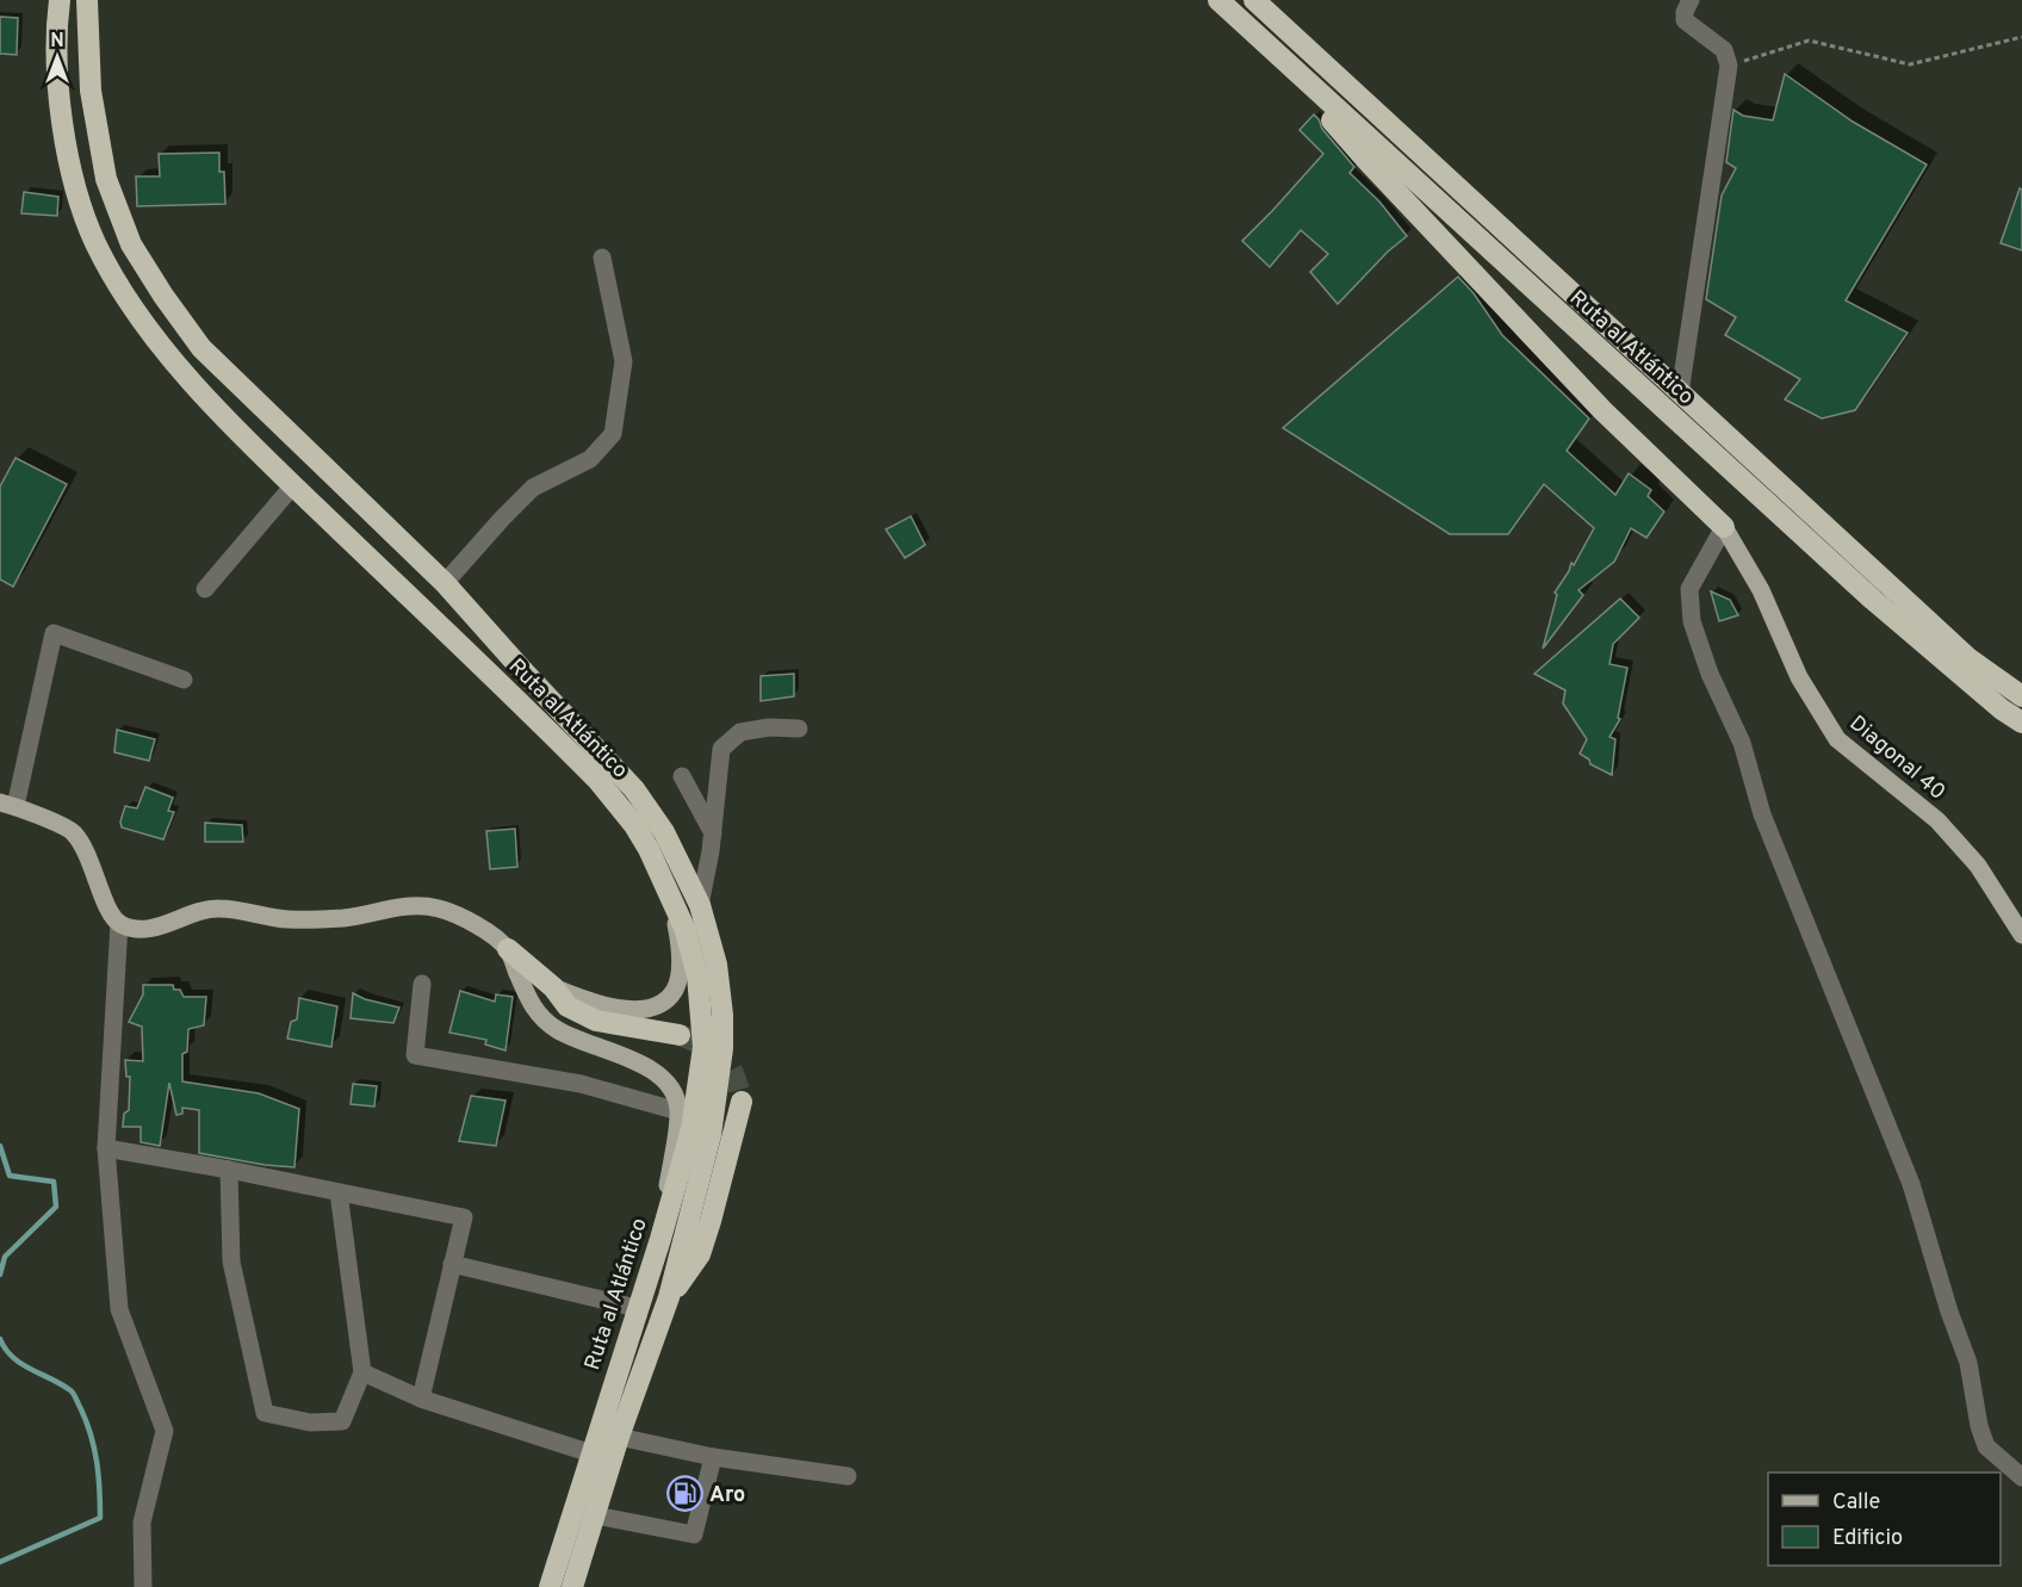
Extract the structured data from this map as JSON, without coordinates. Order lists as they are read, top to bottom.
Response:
{
  "streets": {
    "highway": ["Ruta al Atlántico"],
    "main road": ["Diagonal 40"]
  },
  "places": {
    "fuel station": ["Aro"]
  },
  "legend": ["Calle", "Edificio"],
  "north": "top"
}
